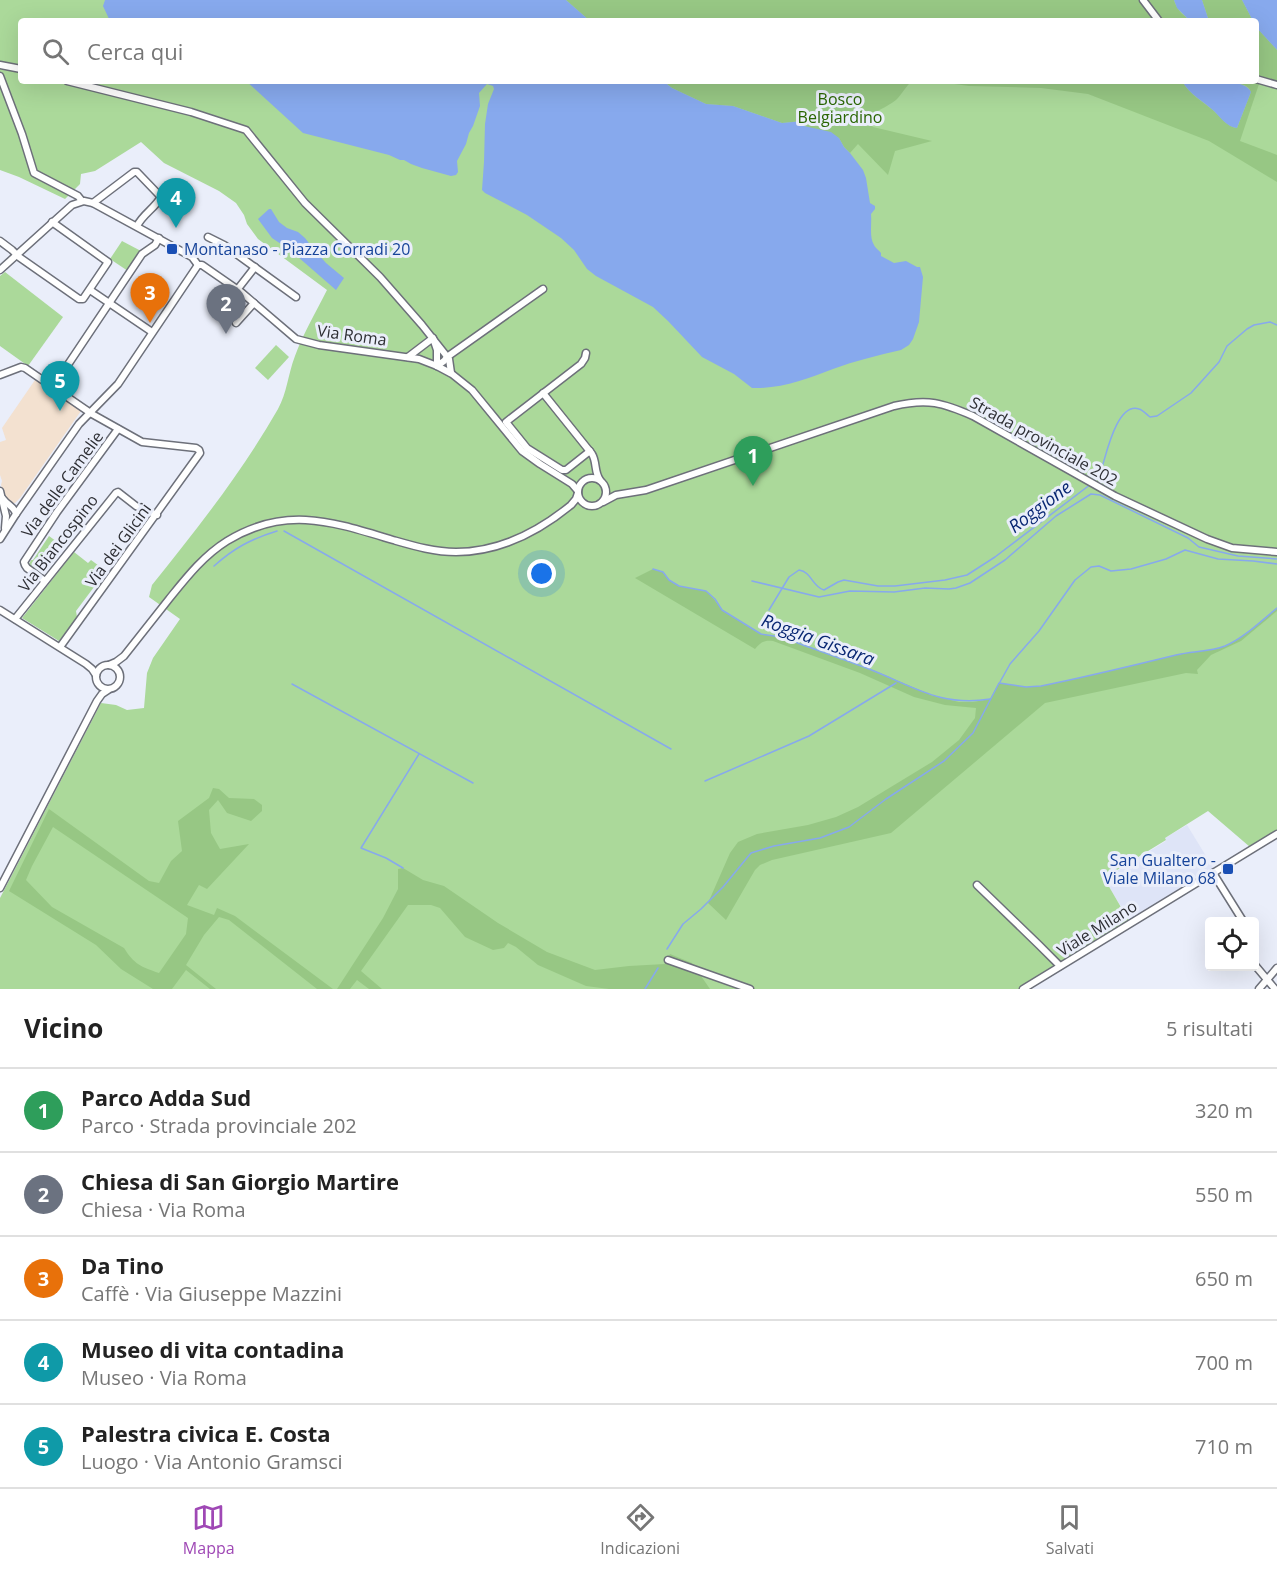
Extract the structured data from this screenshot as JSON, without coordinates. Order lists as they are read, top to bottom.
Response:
{
  "streets": {
    "street": [
      "Via Roma",
      "Strada provinciale 202",
      "Via delle Camelie",
      "Via Biancospino",
      "Via dei Glicini",
      "Viale Milano"
    ]
  },
  "crossings": [
    ["Via Roma", "Strada provinciale 202"],
    ["Via delle Camelie", "Via Biancospino"],
    ["Via delle Camelie", "Via dei Glicini"],
    ["Via Biancospino", "Via dei Glicini"]
  ],
  "water": ["Roggione", "Roggia Gissara"],
  "parks": ["Bosco Belgiardino"],
  "places": {
    "transit": ["Montanaso - Piazza Corradi 20", "San Gualtero - Viale Milano 68"]
  },
  "page": {
    "search": "Cerca qui",
    "pins": [
      "4",
      "3",
      "2",
      "5",
      "1"
    ],
    "heading": ["Vicino", "5 risultati"],
    "list": [
      {
        "mark": "1",
        "name": "Parco Adda Sud",
        "note": "Parco · Strada provinciale 202",
        "value": "320 m"
      },
      {
        "mark": "2",
        "name": "Chiesa di San Giorgio Martire",
        "note": "Chiesa · Via Roma",
        "value": "550 m"
      },
      {
        "mark": "3",
        "name": "Da Tino",
        "note": "Caffè · Via Giuseppe Mazzini",
        "value": "650 m"
      },
      {
        "mark": "4",
        "name": "Museo di vita contadina",
        "note": "Museo · Via Roma",
        "value": "700 m"
      },
      {
        "mark": "5",
        "name": "Palestra civica E. Costa",
        "note": "Luogo · Via Antonio Gramsci",
        "value": "710 m"
      }
    ],
    "nav": ["Mappa", "Indicazioni", "Salvati"]
  }
}
